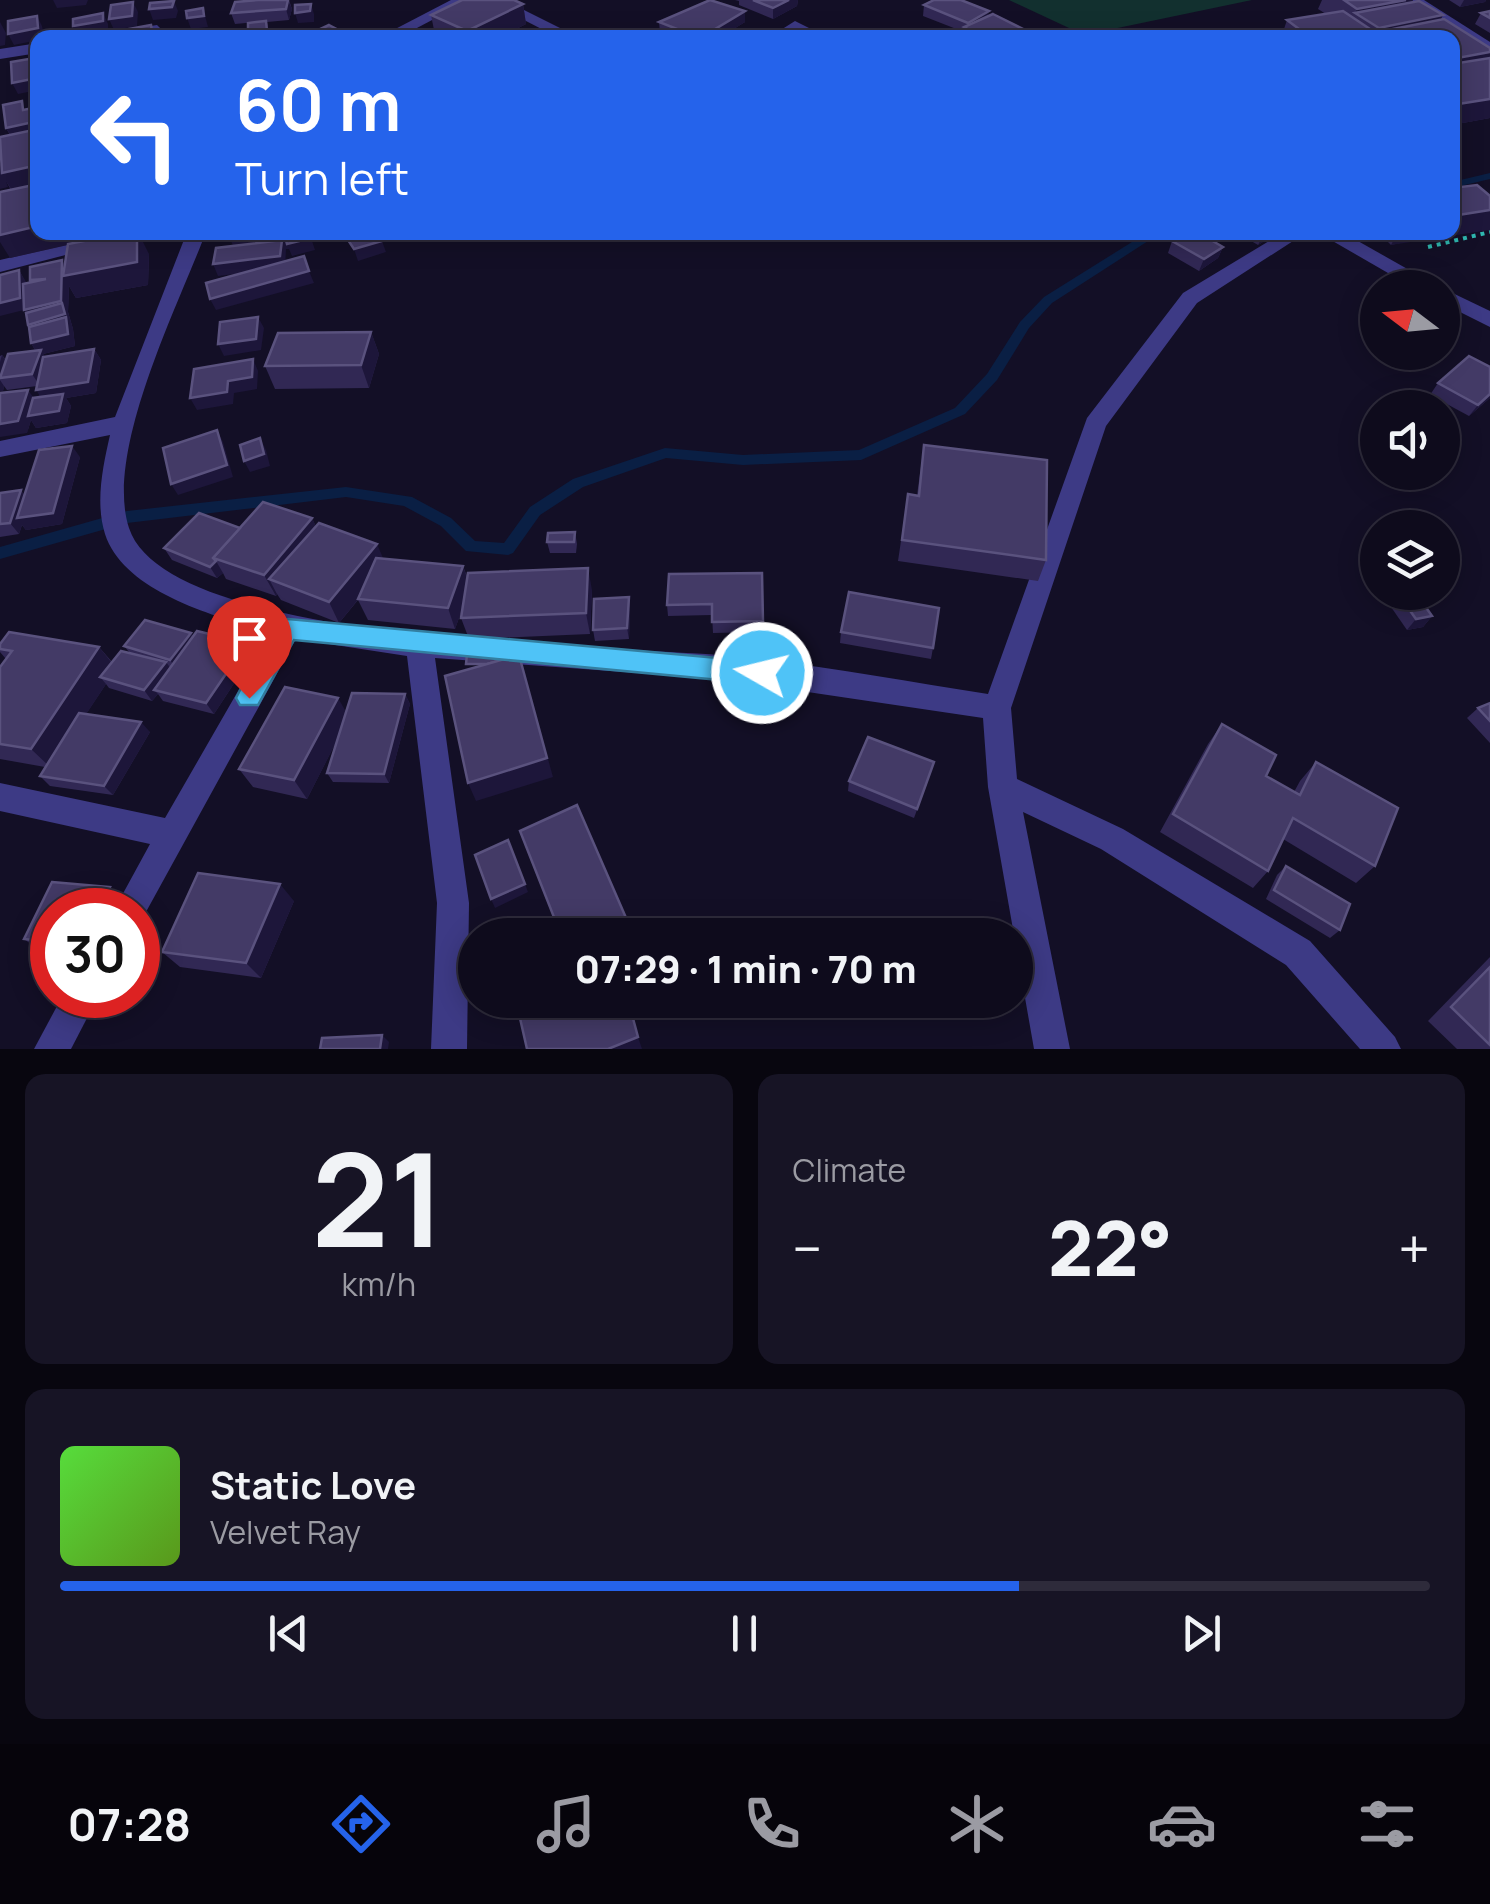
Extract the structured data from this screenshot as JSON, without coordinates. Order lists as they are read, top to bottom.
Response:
{
  "north": "left",
  "page": {
    "turn": ["60 m", "Turn left"],
    "limit": "30",
    "trip": "07:29 · 1 min · 70 m",
    "tile": [
      ["21", "km/h"],
      "Climate"
    ],
    "heat": ["−", "22°", "+"],
    "song": ["Static Love", "Velvet Ray"],
    "tabs": "07:28"
  }
}
